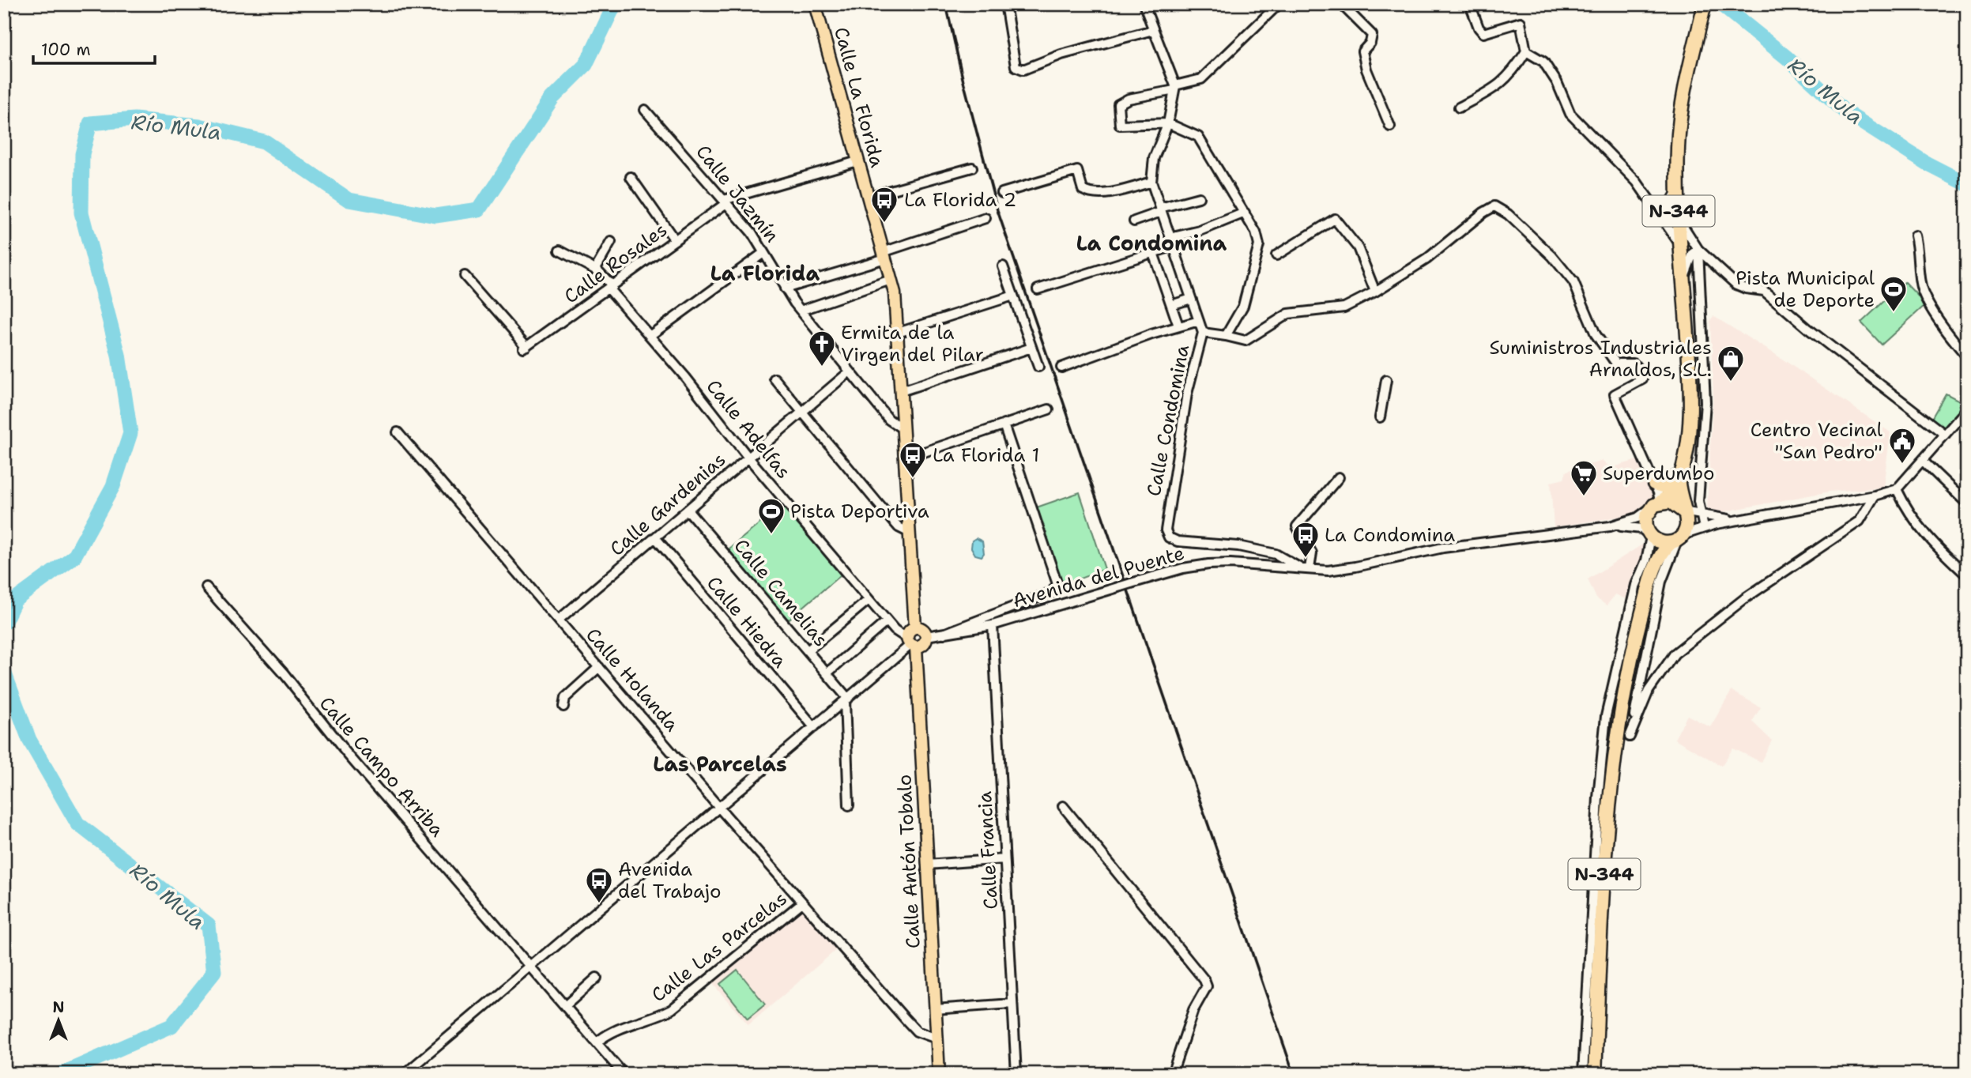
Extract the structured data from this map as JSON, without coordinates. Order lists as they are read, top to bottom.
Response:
{
  "streets": {
    "highway": ["N-344"],
    "main road": ["Calle La Florida", "Calle Antón Tobalo"],
    "street": [
      "Calle Jazmín",
      "Calle Rosales",
      "Calle Condomina",
      "Calle Adelfas",
      "Calle Gardenias",
      "Avenida del Puente",
      "Calle Camelias",
      "Calle Hiedra",
      "Calle Holanda",
      "Calle Campo Arriba",
      "Calle Francia",
      "Calle Las Parcelas"
    ]
  },
  "crossings": [
    ["Calle La Florida", "Calle Jazmín"],
    ["Calle La Florida", "Calle Rosales"],
    ["Calle La Florida", "Calle Adelfas"],
    ["Calle La Florida", "Avenida del Puente"],
    ["Calle La Florida", "Calle Antón Tobalo"],
    ["Calle Jazmín", "Calle Rosales"],
    ["Calle Jazmín", "Calle Gardenias"],
    ["N-344", "Avenida del Puente"],
    ["Calle Rosales", "Calle Adelfas"],
    ["Calle Condomina", "Avenida del Puente"],
    ["Calle Adelfas", "Calle Gardenias"],
    ["Calle Adelfas", "Avenida del Puente"],
    ["Calle Adelfas", "Calle Antón Tobalo"],
    ["Calle Gardenias", "Calle Camelias"],
    ["Calle Gardenias", "Calle Hiedra"],
    ["Calle Gardenias", "Calle Holanda"],
    ["Avenida del Puente", "Calle Francia"],
    ["Avenida del Puente", "Calle Antón Tobalo"],
    ["Calle Holanda", "Calle Antón Tobalo"],
    ["Calle Holanda", "Calle Las Parcelas"],
    ["Calle Campo Arriba", "Calle Las Parcelas"]
  ],
  "districts": ["La Condomina", "La Florida", "Las Parcelas"],
  "water": ["Río Mula"],
  "places": {
    "bus stop": [
      "La Florida 2",
      "La Florida 1",
      "La Condomina",
      "Avenida del Trabajo"
    ],
    "sports": ["Pista Municipal de Deporte", "Pista Deportiva"],
    "church": ["Ermita de la Virgen del Pilar"],
    "shop": ["Suministros Industriales Arnaldos, S.L."],
    "public building": ["Centro Vecinal \"San Pedro\""],
    "supermarket": ["Superdumbo"]
  },
  "scale_bar": "100 m",
  "north": "top"
}
